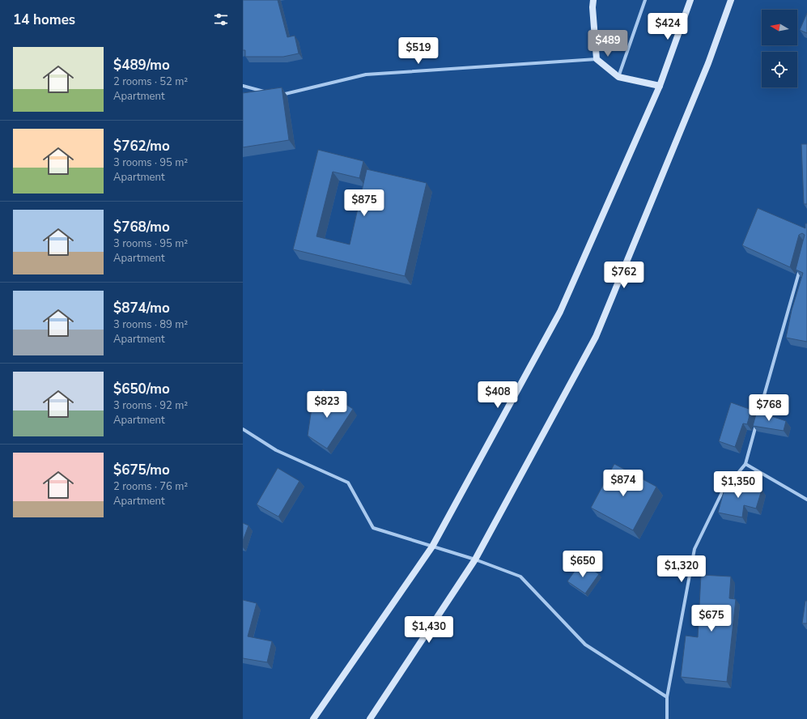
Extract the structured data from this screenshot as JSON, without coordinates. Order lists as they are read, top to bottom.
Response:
{
  "north": "left",
  "page": {
    "heading": "14 homes",
    "price": [
      "$424",
      "$489",
      "$519",
      "$875",
      "$762",
      "$408",
      "$823",
      "$768",
      "$874",
      "$1,350",
      "$650",
      "$1,320",
      "$675",
      "$1,430"
    ],
    "list": [
      {
        "name": "$489/mo",
        "note": "2 rooms · 52 m² · Apartment"
      },
      {
        "name": "$762/mo",
        "note": "3 rooms · 95 m² · Apartment"
      },
      {
        "name": "$768/mo",
        "note": "3 rooms · 95 m² · Apartment"
      },
      {
        "name": "$874/mo",
        "note": "3 rooms · 89 m² · Apartment"
      },
      {
        "name": "$650/mo",
        "note": "3 rooms · 92 m² · Apartment"
      },
      {
        "name": "$675/mo",
        "note": "2 rooms · 76 m² · Apartment"
      }
    ]
  }
}
